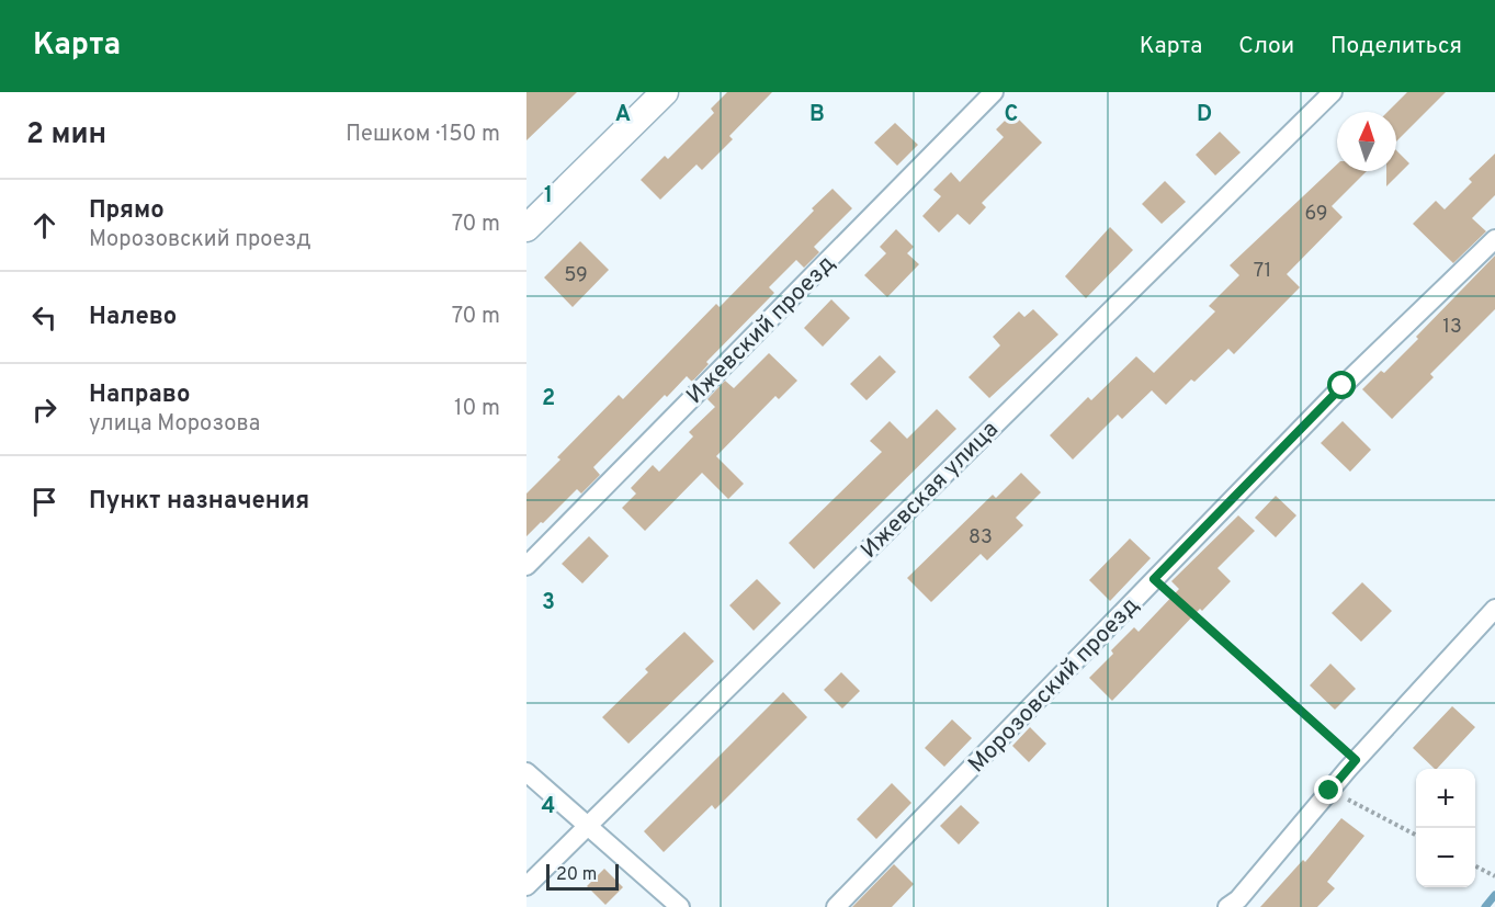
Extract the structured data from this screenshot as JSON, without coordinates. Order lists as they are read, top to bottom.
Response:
{
  "streets": {
    "street": ["Ижевский проезд", "Ижевская улица", "Морозовский проезд"]
  },
  "house_numbers": [
    "69",
    "71",
    "59",
    "13",
    "83"
  ],
  "scale_bar": "20 m",
  "north": "top",
  "page": {
    "header": "Карта",
    "nav": ["Карта", "Слои", "Поделиться"],
    "heading": ["2 мин", "Пешком · 150 m"],
    "list": [
      ["Прямо", "Морозовский проезд", "70 m"],
      ["Налево", "70 m"],
      ["Направо", "улица Морозова", "10 m"],
      "Пункт назначения"
    ],
    "map_buttons": ["+", "−"],
    "scale": "20 m"
  },
  "grid": {
    "columns": [
      "A",
      "B",
      "C",
      "D"
    ],
    "rows": [
      "1",
      "2",
      "3",
      "4"
    ]
  }
}
